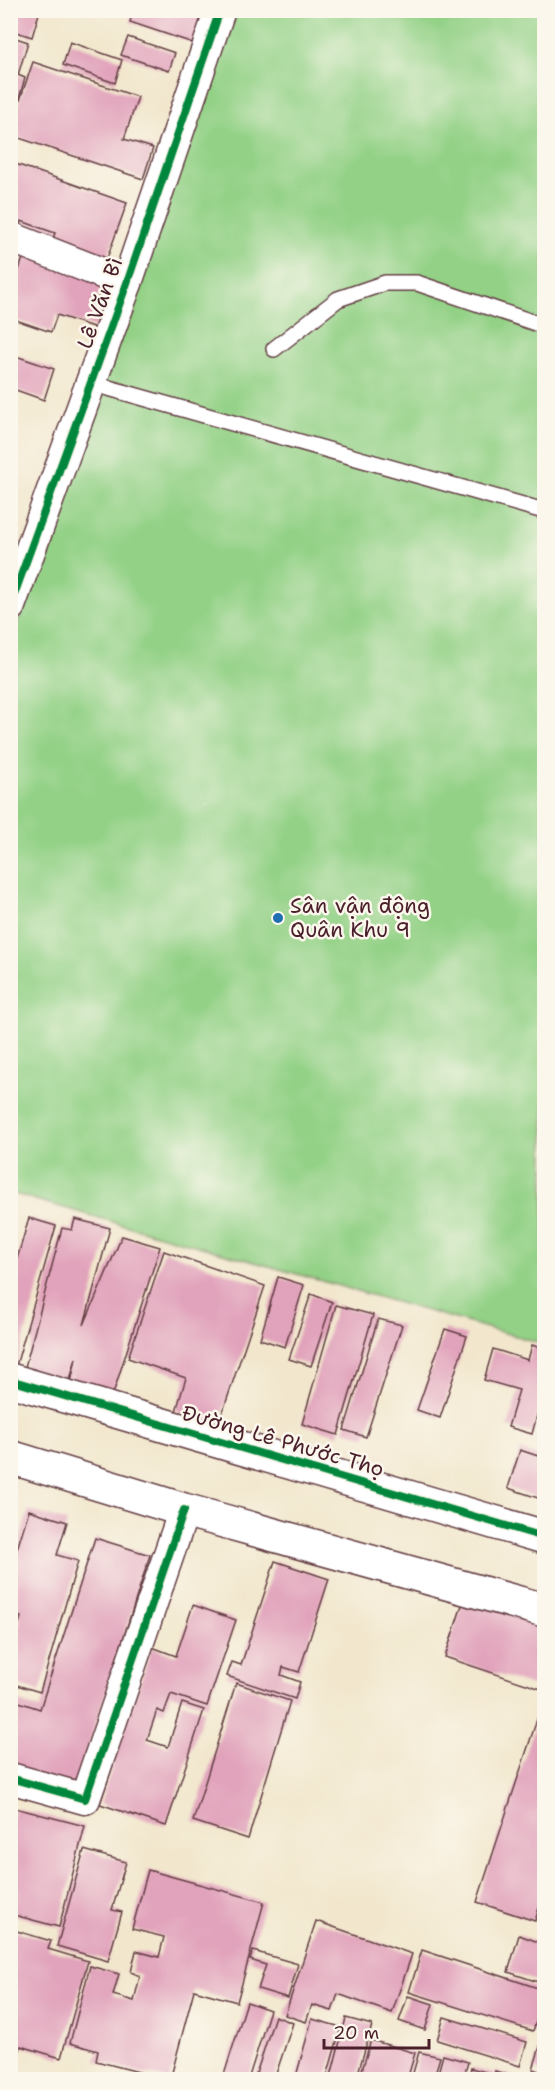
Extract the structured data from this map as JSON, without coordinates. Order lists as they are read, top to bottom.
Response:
{
  "streets": {
    "street": ["Lê Văn Bì", "Đường Lê Phước Thọ"]
  },
  "places": ["Sân vận động Quân Khu 9"],
  "scale_bar": "20 m"
}
